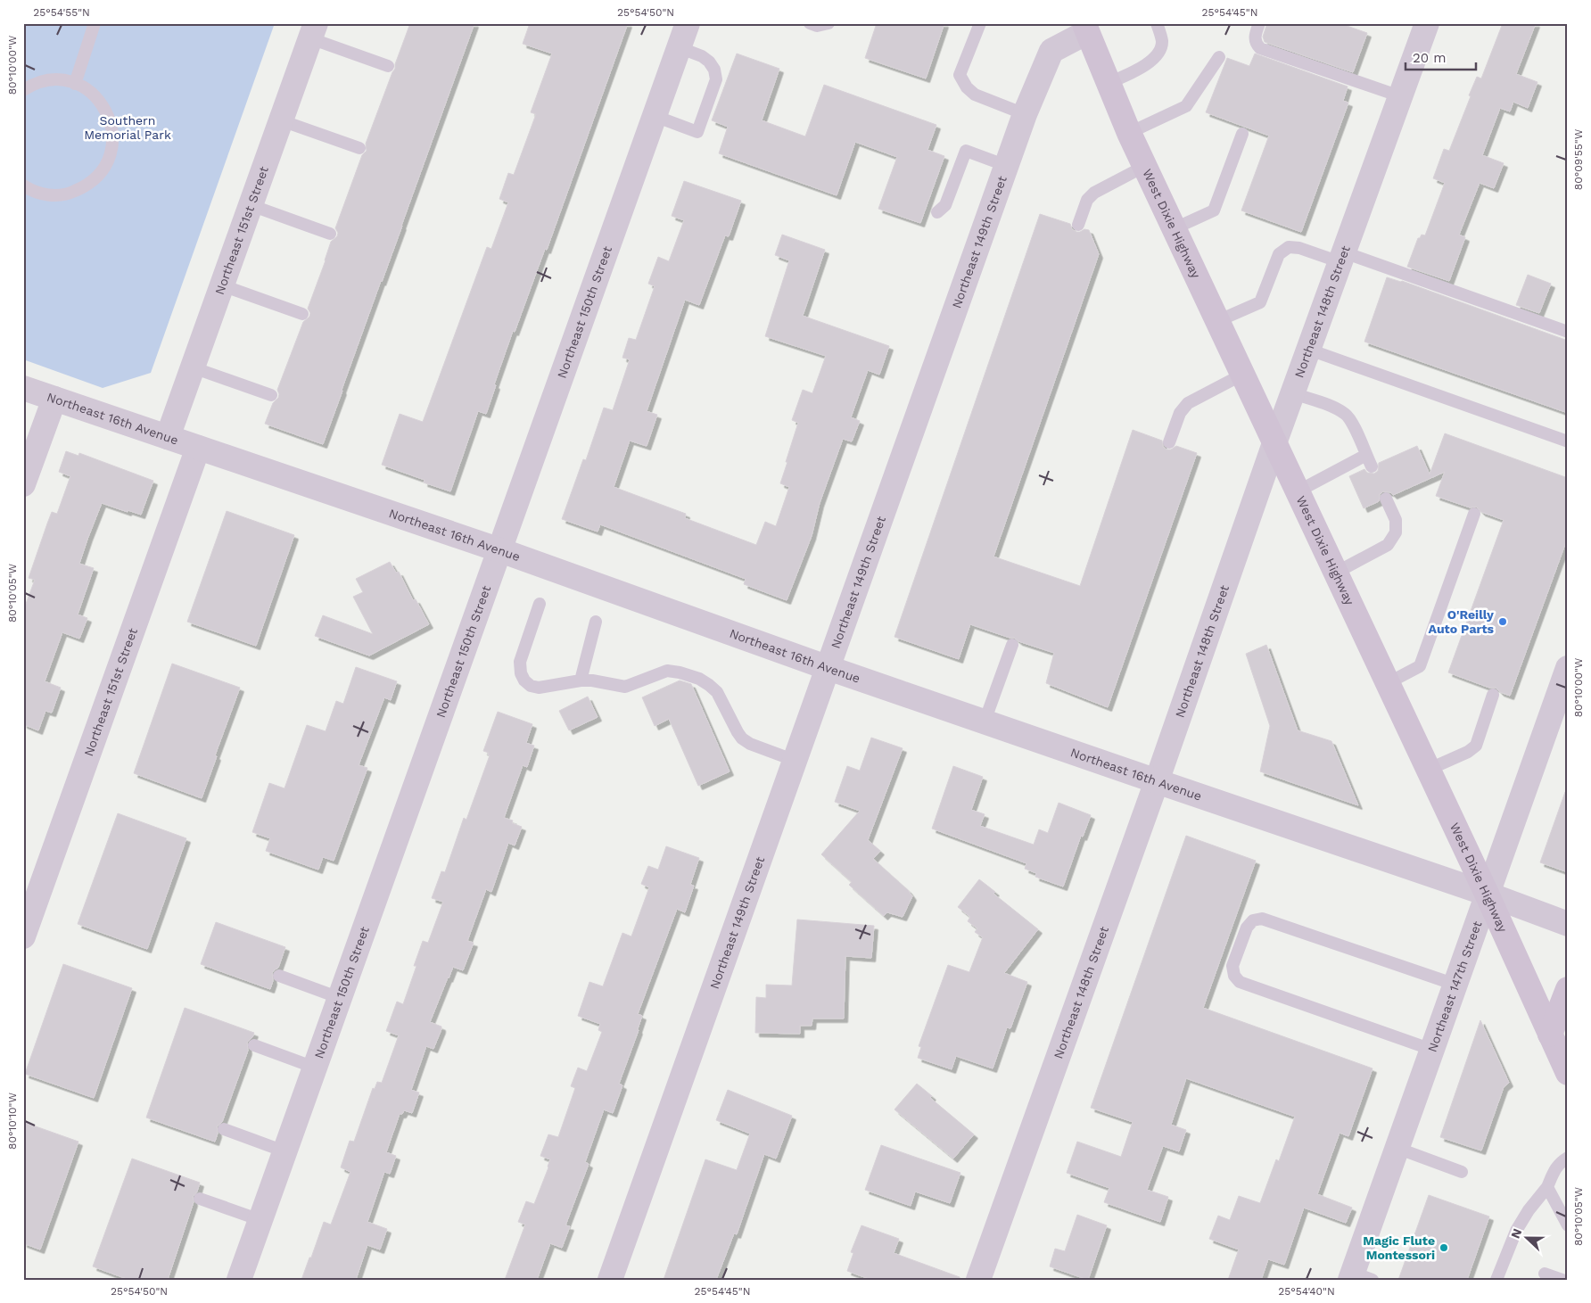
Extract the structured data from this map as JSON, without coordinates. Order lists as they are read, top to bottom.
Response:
{
  "streets": {
    "main road": ["West Dixie Highway"],
    "street": [
      "Northeast 151st Street",
      "Northeast 149th Street",
      "Northeast 150th Street",
      "Northeast 148th Street",
      "Northeast 16th Avenue",
      "Northeast 147th Street"
    ]
  },
  "crossings": [
    ["West Dixie Highway", "Northeast 149th Street"],
    ["West Dixie Highway", "Northeast 148th Street"],
    ["West Dixie Highway", "Northeast 16th Avenue"],
    ["West Dixie Highway", "Northeast 147th Street"],
    ["Northeast 151st Street", "Northeast 16th Avenue"],
    ["Northeast 149th Street", "Northeast 16th Avenue"],
    ["Northeast 150th Street", "Northeast 16th Avenue"],
    ["Northeast 148th Street", "Northeast 16th Avenue"],
    ["Northeast 16th Avenue", "Northeast 147th Street"]
  ],
  "parks": ["Southern Memorial Park"],
  "places": ["O'Reilly Auto Parts", "Magic Flute Montessori"],
  "scale_bar": "20 m",
  "north": "left",
  "coordinates": [
    "25°54'55\"N",
    "25°54'50\"N",
    "25°54'45\"N",
    "80°10'00\"W",
    "80°09'55\"W",
    "80°10'05\"W",
    "80°10'10\"W",
    "25°54'40\"N"
  ]
}
